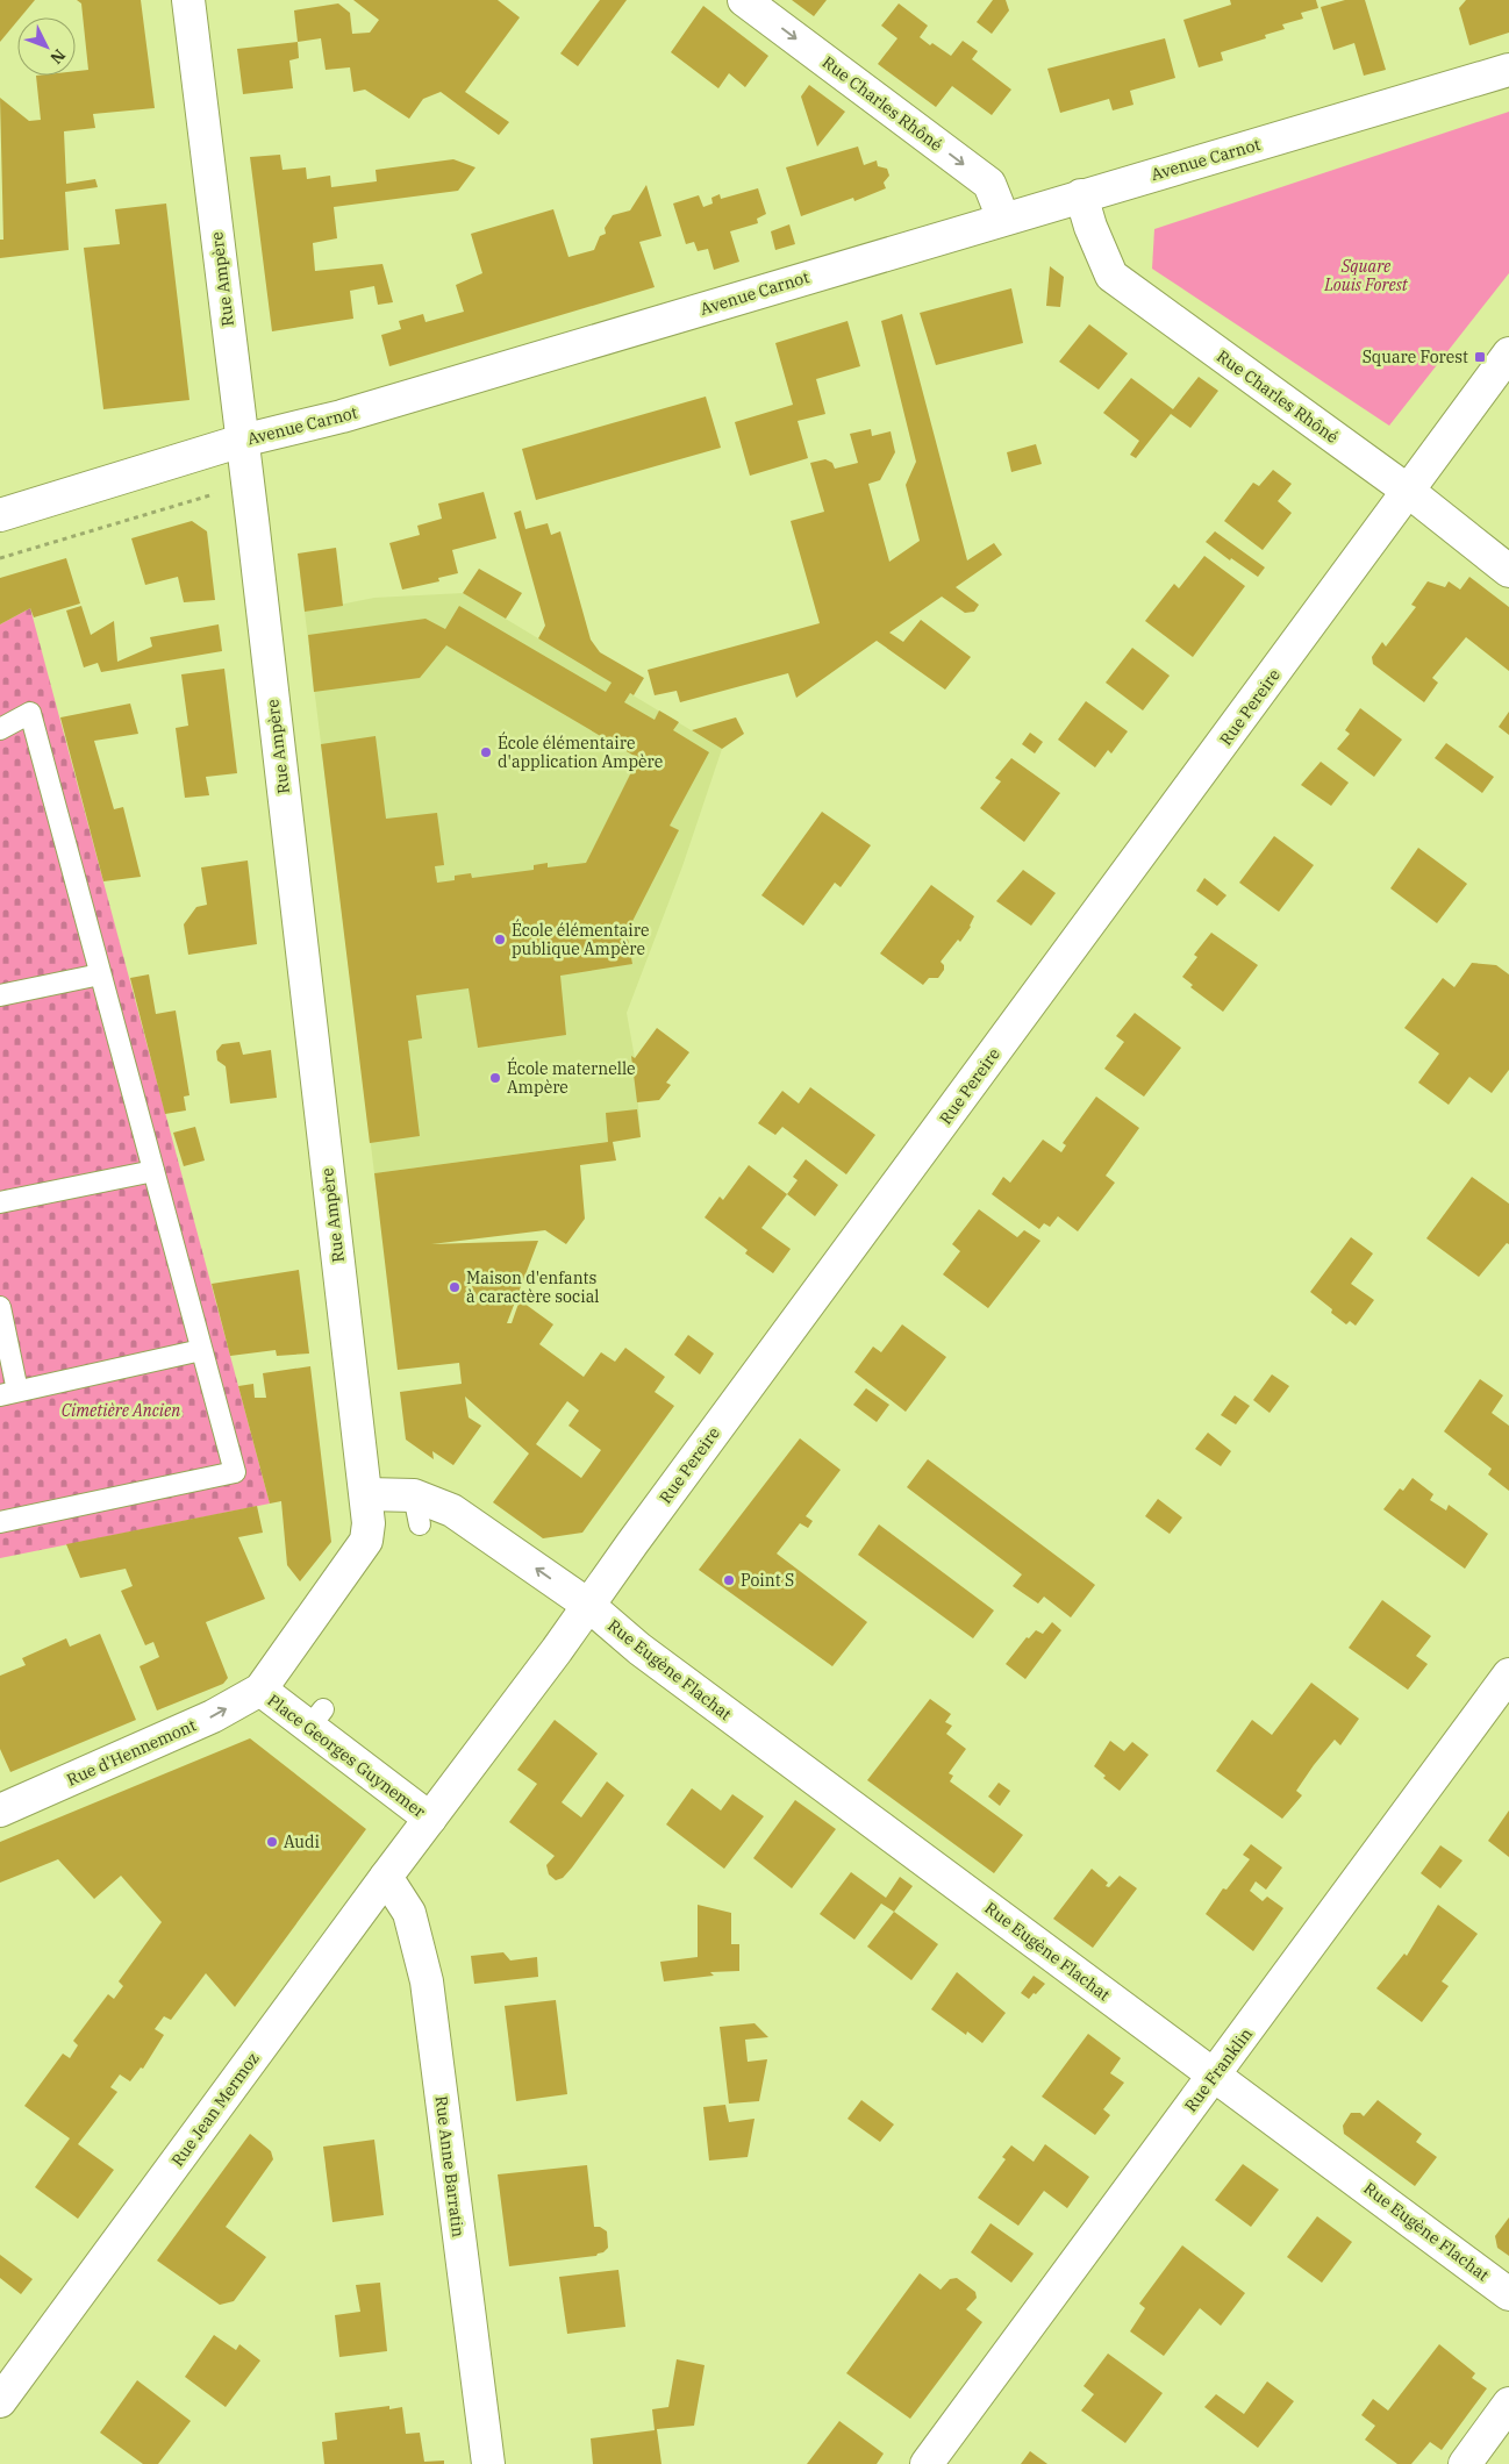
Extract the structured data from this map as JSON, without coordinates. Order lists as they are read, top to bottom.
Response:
{
  "streets": {
    "street": [
      "Rue Charles Rhôné",
      "Avenue Carnot",
      "Rue Ampère",
      "Rue Pereire",
      "Rue Eugène Flachat",
      "Rue d'Hennemont",
      "Place Georges Guynemer",
      "Rue Franklin",
      "Rue Jean Mermoz",
      "Rue Anne Barratin"
    ]
  },
  "crossings": [
    ["Rue Charles Rhôné", "Avenue Carnot"],
    ["Rue Charles Rhôné", "Rue Pereire"],
    ["Avenue Carnot", "Rue Ampère"],
    ["Rue Ampère", "Place Georges Guynemer"],
    ["Rue Pereire", "Rue Eugène Flachat"],
    ["Rue Pereire", "Place Georges Guynemer"],
    ["Rue Pereire", "Rue Jean Mermoz"],
    ["Rue Eugène Flachat", "Rue Franklin"],
    ["Rue d'Hennemont", "Place Georges Guynemer"],
    ["Place Georges Guynemer", "Rue Jean Mermoz"],
    ["Rue Jean Mermoz", "Rue Anne Barratin"]
  ],
  "one_way": ["Rue Charles Rhôné", "Rue d'Hennemont"],
  "parks": ["Square Louis Forest", "Cimetière Ancien"],
  "places": {
    "transit": ["Square Forest"],
    "other": [
      "École élémentaire d'application Ampère",
      "École élémentaire publique Ampère",
      "École maternelle Ampère",
      "Maison d'enfants à caractère social",
      "Point S",
      "Audi"
    ]
  },
  "north": "bottom right"
}
